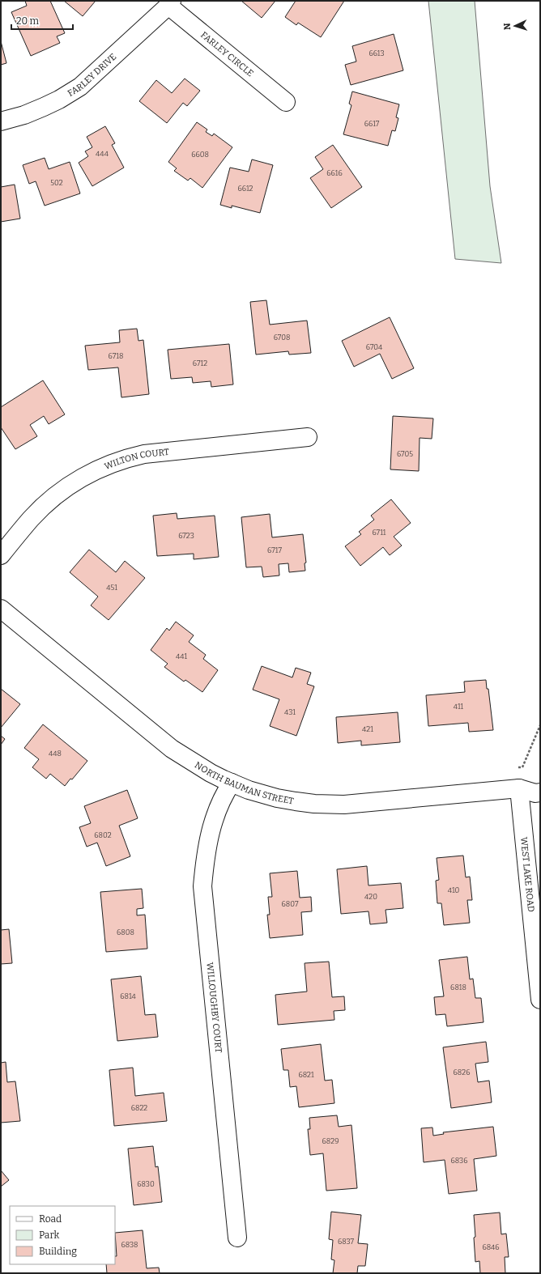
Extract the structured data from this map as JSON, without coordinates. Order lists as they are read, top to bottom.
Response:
{
  "streets": {
    "street": [
      "FARLEY CIRCLE",
      "FARLEY DRIVE",
      "WILTON COURT",
      "NORTH BAUMAN STREET",
      "WEST LAKE ROAD",
      "WILLOUGHBY COURT"
    ]
  },
  "crossings": [
    ["FARLEY CIRCLE", "FARLEY DRIVE"],
    ["NORTH BAUMAN STREET", "WEST LAKE ROAD"],
    ["NORTH BAUMAN STREET", "WILLOUGHBY COURT"]
  ],
  "house_numbers": [
    "6613",
    "6617",
    "444",
    "6608",
    "6616",
    "502",
    "6612",
    "6708",
    "6704",
    "6718",
    "6712",
    "6705",
    "6711",
    "6723",
    "6717",
    "451",
    "441",
    "411",
    "431",
    "421",
    "448",
    "6802",
    "410",
    "420",
    "6807",
    "6808",
    "6818",
    "6814",
    "6826",
    "6821",
    "6822",
    "6829",
    "6836",
    "6830",
    "6837",
    "6838",
    "6846"
  ],
  "legend": ["Road", "Park", "Building"],
  "scale_bar": "20 m",
  "north": "left"
}
